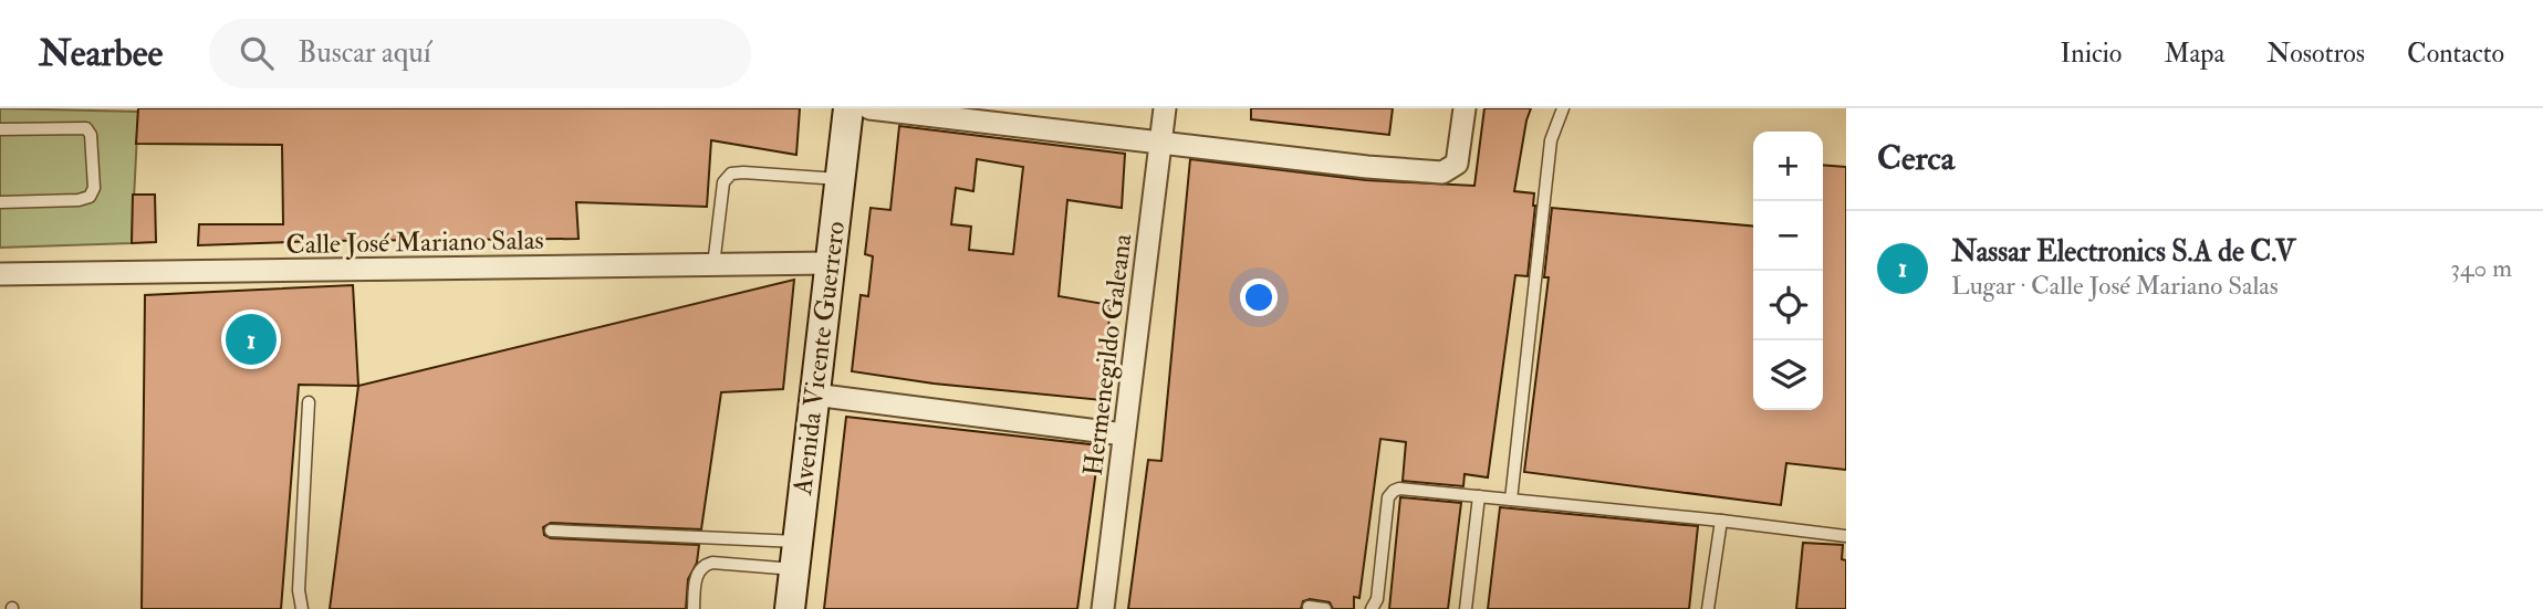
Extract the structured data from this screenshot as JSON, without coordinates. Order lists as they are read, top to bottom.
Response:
{
  "streets": {
    "main road": ["Avenida Vicente Guerrero"],
    "street": ["Calle José Mariano Salas", "Hermenegildo Galeana"]
  },
  "crossings": [
    ["Calle José Mariano Salas", "Avenida Vicente Guerrero"]
  ],
  "page": {
    "header": "Nearbee",
    "search": "Buscar aquí",
    "nav": [
      "Inicio",
      "Mapa",
      "Nosotros",
      "Contacto"
    ],
    "heading": "Cerca",
    "map_buttons": ["+", "−"],
    "list": [
      {
        "mark": "1",
        "name": "Nassar Electronics S.A de C.V",
        "note": "Lugar · Calle José Mariano Salas",
        "value": "340 m"
      }
    ],
    "pins": "1"
  }
}
